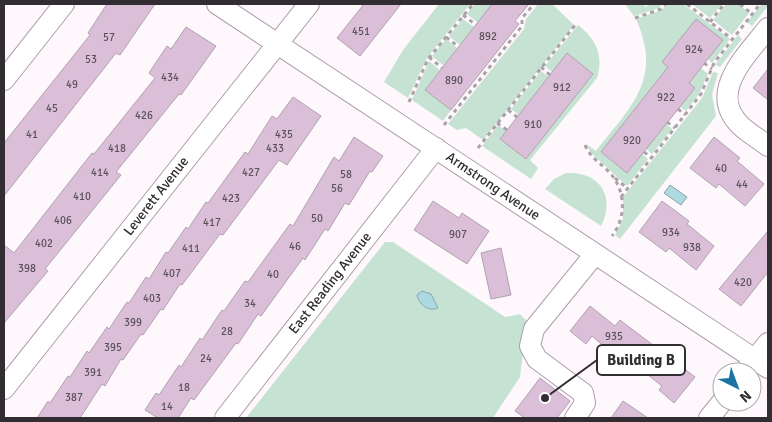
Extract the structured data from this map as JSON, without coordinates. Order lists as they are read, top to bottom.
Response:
{
  "streets": {
    "street": ["Armstrong Avenue", "Leverett Avenue", "East Reading Avenue"]
  },
  "crossings": [
    ["Armstrong Avenue", "Leverett Avenue"],
    ["Armstrong Avenue", "East Reading Avenue"]
  ],
  "places": ["Building B"],
  "house_numbers": [
    "451",
    "892",
    "57",
    "924",
    "53",
    "434",
    "890",
    "49",
    "912",
    "922",
    "45",
    "426",
    "910",
    "41",
    "435",
    "920",
    "418",
    "433",
    "40",
    "414",
    "427",
    "58",
    "44",
    "56",
    "410",
    "423",
    "50",
    "406",
    "417",
    "934",
    "907",
    "402",
    "46",
    "938",
    "411",
    "398",
    "407",
    "40",
    "420",
    "403",
    "34",
    "399",
    "28",
    "935",
    "395",
    "24",
    "391",
    "18",
    "387",
    "14"
  ],
  "north": "bottom right"
}
